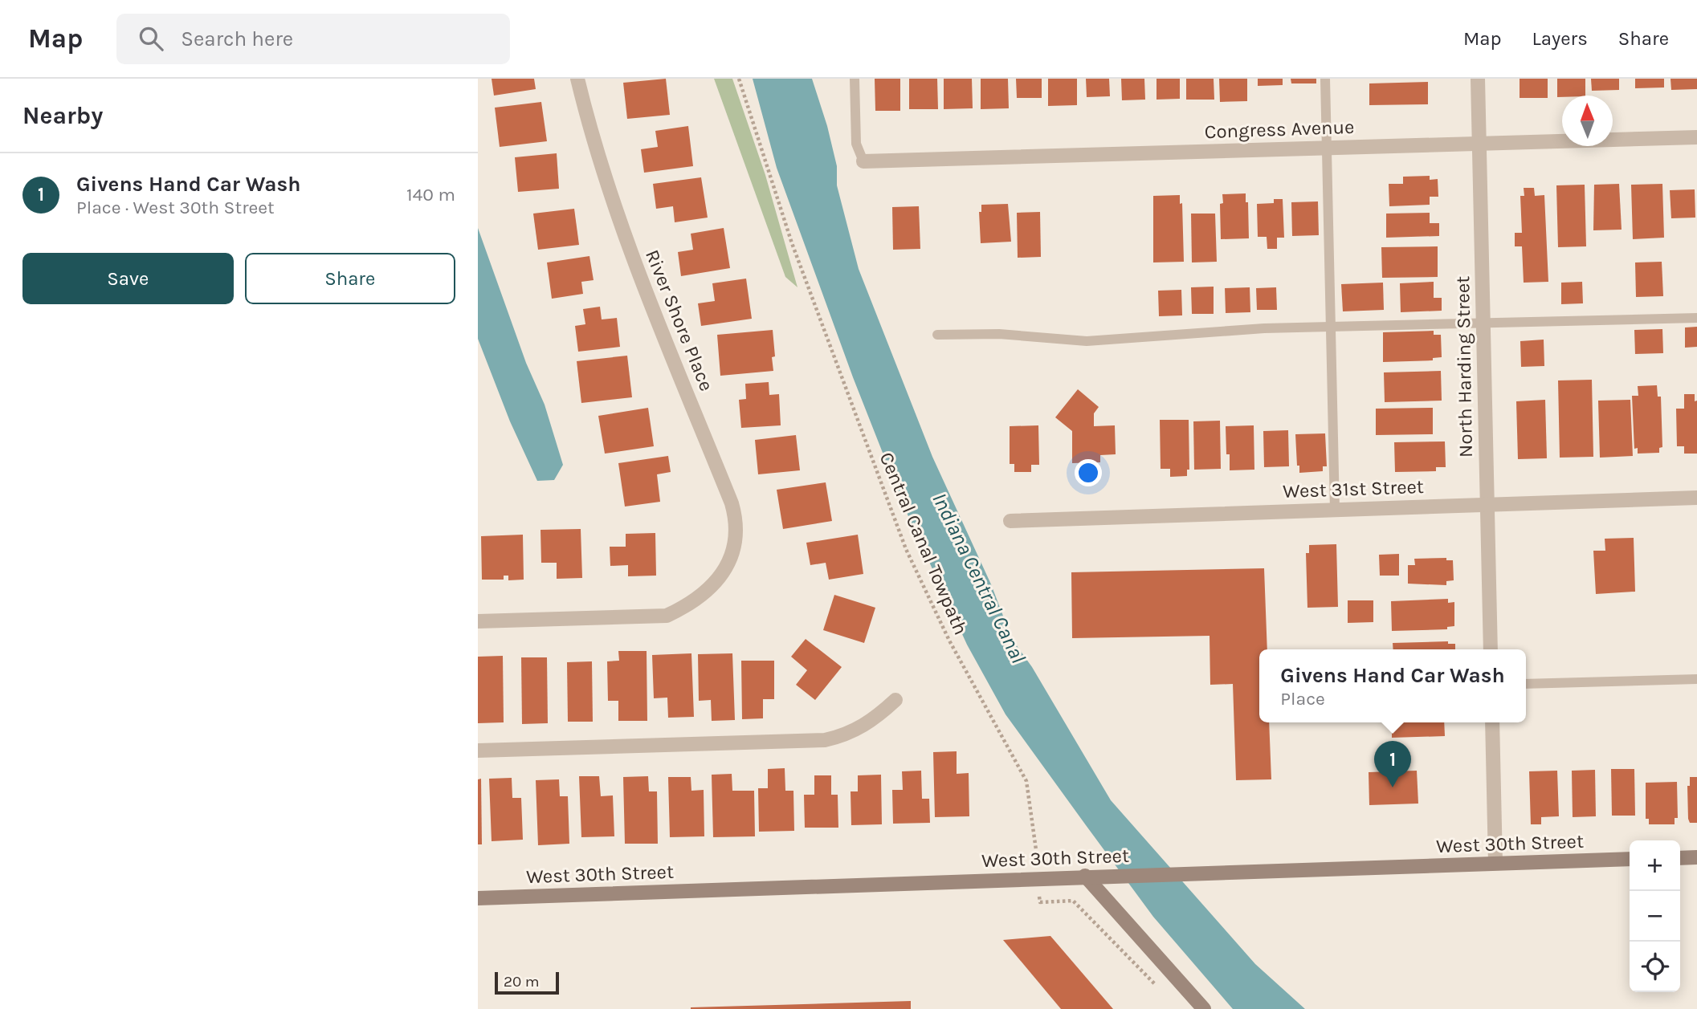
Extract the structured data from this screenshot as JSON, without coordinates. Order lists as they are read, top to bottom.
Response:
{
  "streets": {
    "main road": ["West 30th Street"],
    "street": [
      "Congress Avenue",
      "River Shore Place",
      "North Harding Street",
      "West 31st Street"
    ],
    "path": ["Central Canal Towpath"]
  },
  "crossings": [
    ["Congress Avenue", "North Harding Street"],
    ["North Harding Street", "West 31st Street"],
    ["Central Canal Towpath", "West 30th Street"]
  ],
  "water": ["Indiana Central Canal"],
  "scale_bar": "20 m",
  "north": "top",
  "page": {
    "header": "Map",
    "search": "Search here",
    "nav": ["Map", "Layers", "Share"],
    "heading": "Nearby",
    "list": [
      {
        "mark": "1",
        "name": "Givens Hand Car Wash",
        "note": "Place · West 30th Street",
        "value": "140 m"
      }
    ],
    "buttons": ["Save", "Share"],
    "popup": ["Givens Hand Car Wash", "Place"],
    "pins": "1",
    "map_buttons": ["+", "−"],
    "scale": "20 m"
  }
}
